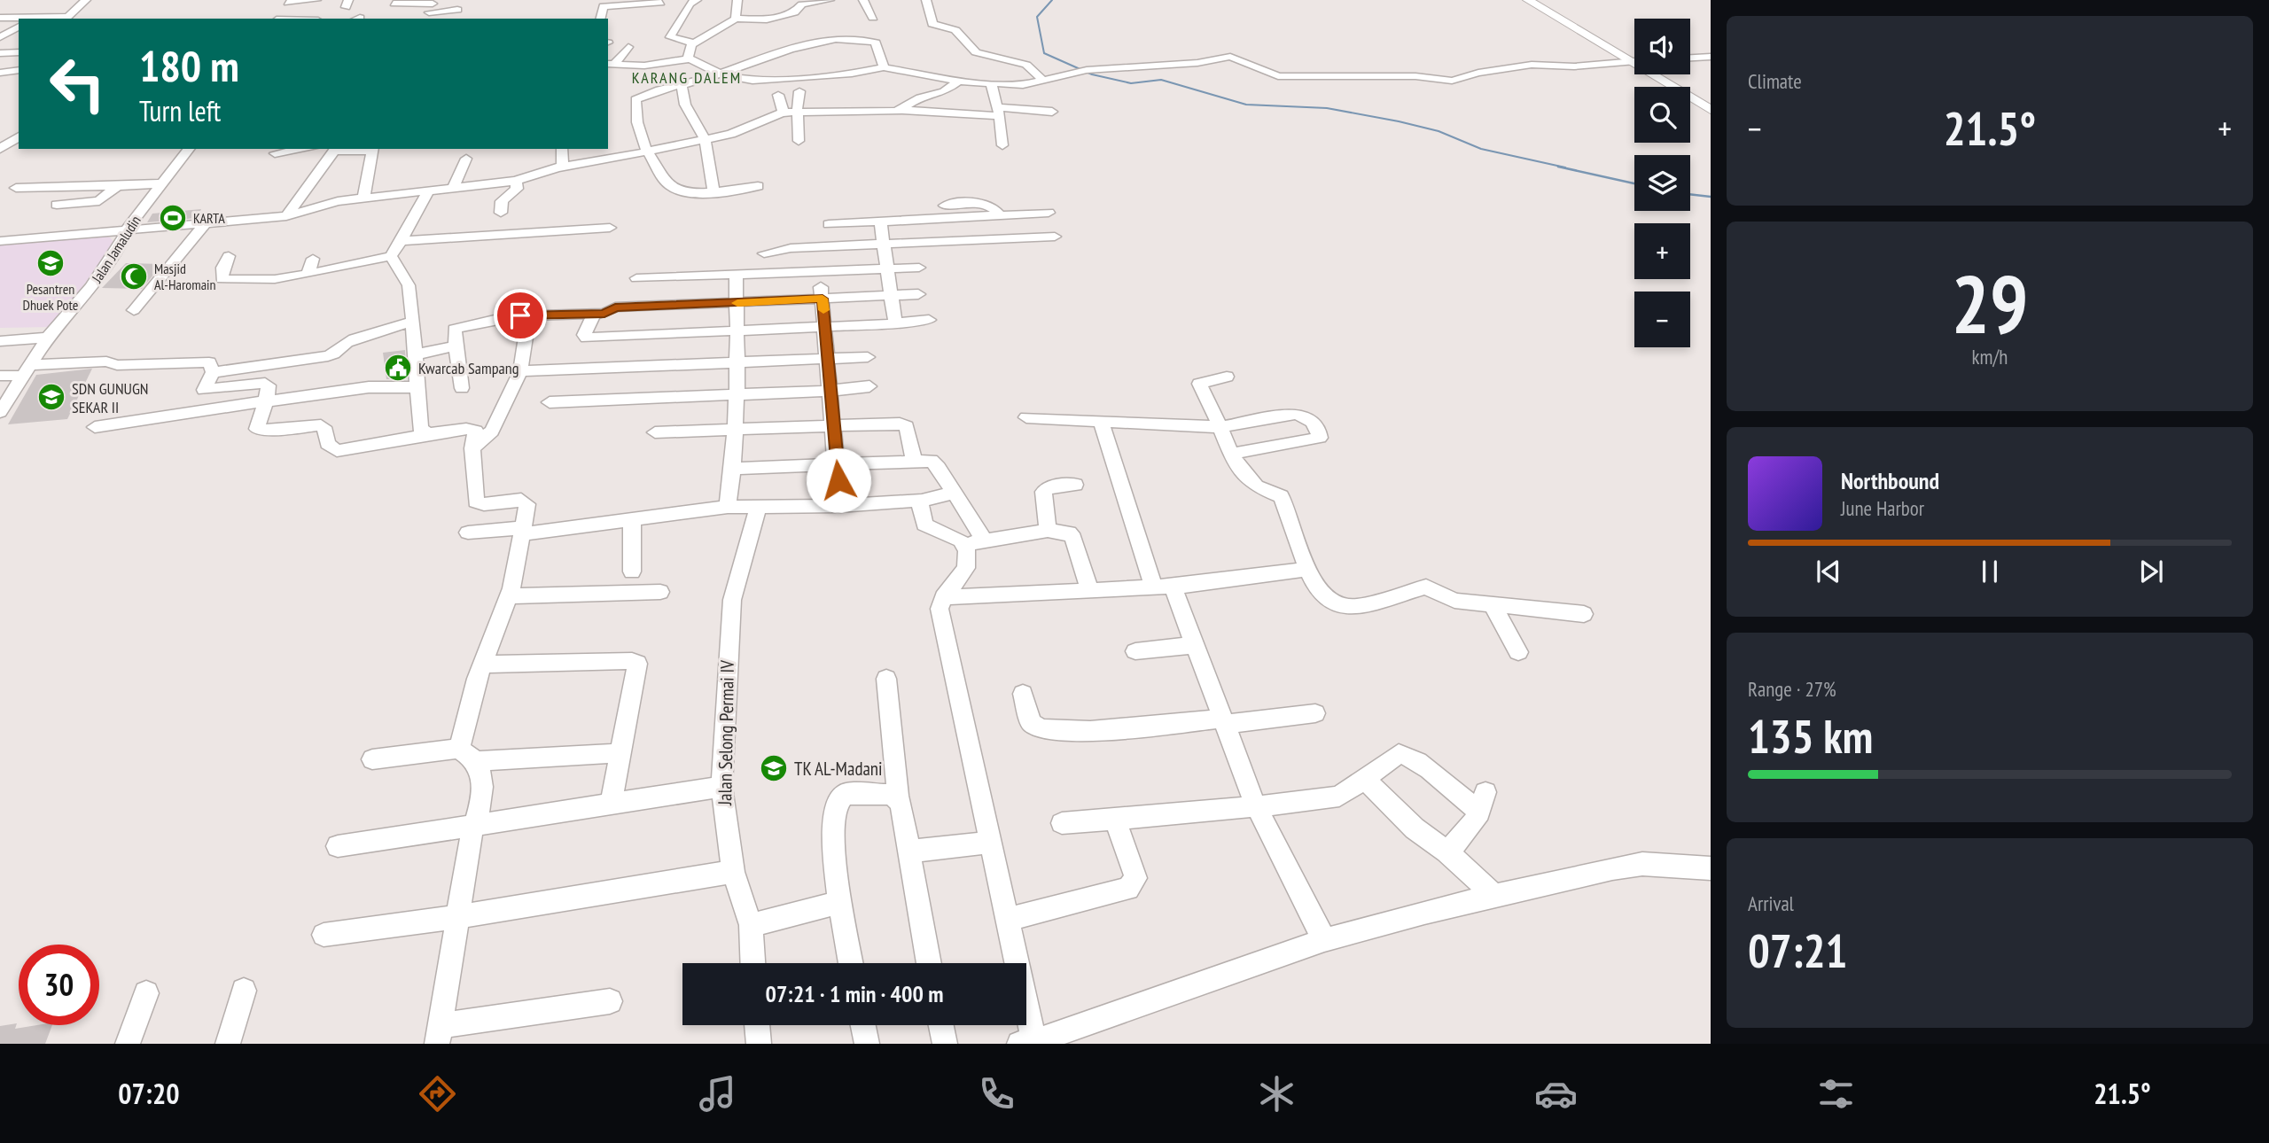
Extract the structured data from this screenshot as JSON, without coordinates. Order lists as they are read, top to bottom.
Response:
{
  "streets": {
    "street": ["Jalan Jamaludin", "Jalan Selong Permai IV"]
  },
  "districts": ["KARANG DALEM"],
  "places": {
    "sports": ["KARTA"],
    "school or university": ["Pesantren Dhuek Pote", "SDN GUNUGN SEKAR II", "TK AL-Madani"],
    "mosque": ["Masjid Al-Haromain"],
    "public building": ["Kwarcab Sampang"]
  },
  "page": {
    "tile": [
      "Climate",
      ["29", "km/h"],
      ["Range · 27%", "135 km"],
      ["Arrival", "07:21"]
    ],
    "map_buttons": ["+", "−"],
    "turn": ["180 m", "Turn left"],
    "heat": ["−", "21.5°", "+"],
    "song": ["Northbound", "June Harbor"],
    "limit": "30",
    "trip": "07:21 · 1 min · 400 m",
    "tabs": ["07:20", "21.5°"]
  }
}
